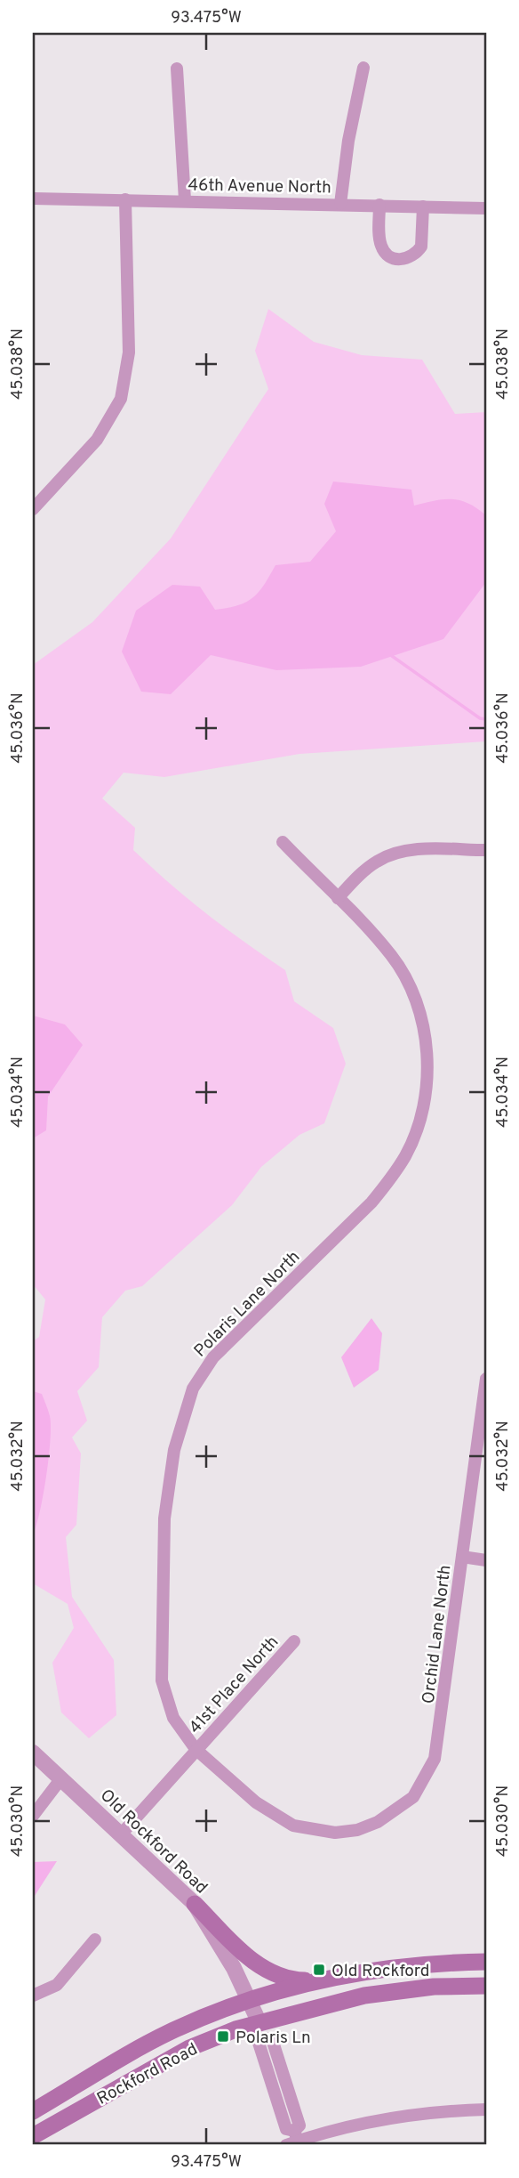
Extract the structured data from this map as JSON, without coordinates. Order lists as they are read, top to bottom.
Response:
{
  "streets": {
    "main road": ["Rockford Road"],
    "street": [
      "46th Avenue North",
      "Polaris Lane North",
      "Orchid Lane North",
      "41st Place North",
      "Old Rockford Road"
    ]
  },
  "crossings": [
    ["Polaris Lane North", "Orchid Lane North"],
    ["Polaris Lane North", "41st Place North"],
    ["Old Rockford Road", "Rockford Road"]
  ],
  "places": {
    "transit": ["Old Rockford", "Polaris Ln"]
  },
  "coordinates": [
    "93.475°W",
    "45.038°N",
    "45.036°N",
    "45.034°N",
    "45.032°N",
    "45.030°N"
  ]
}
